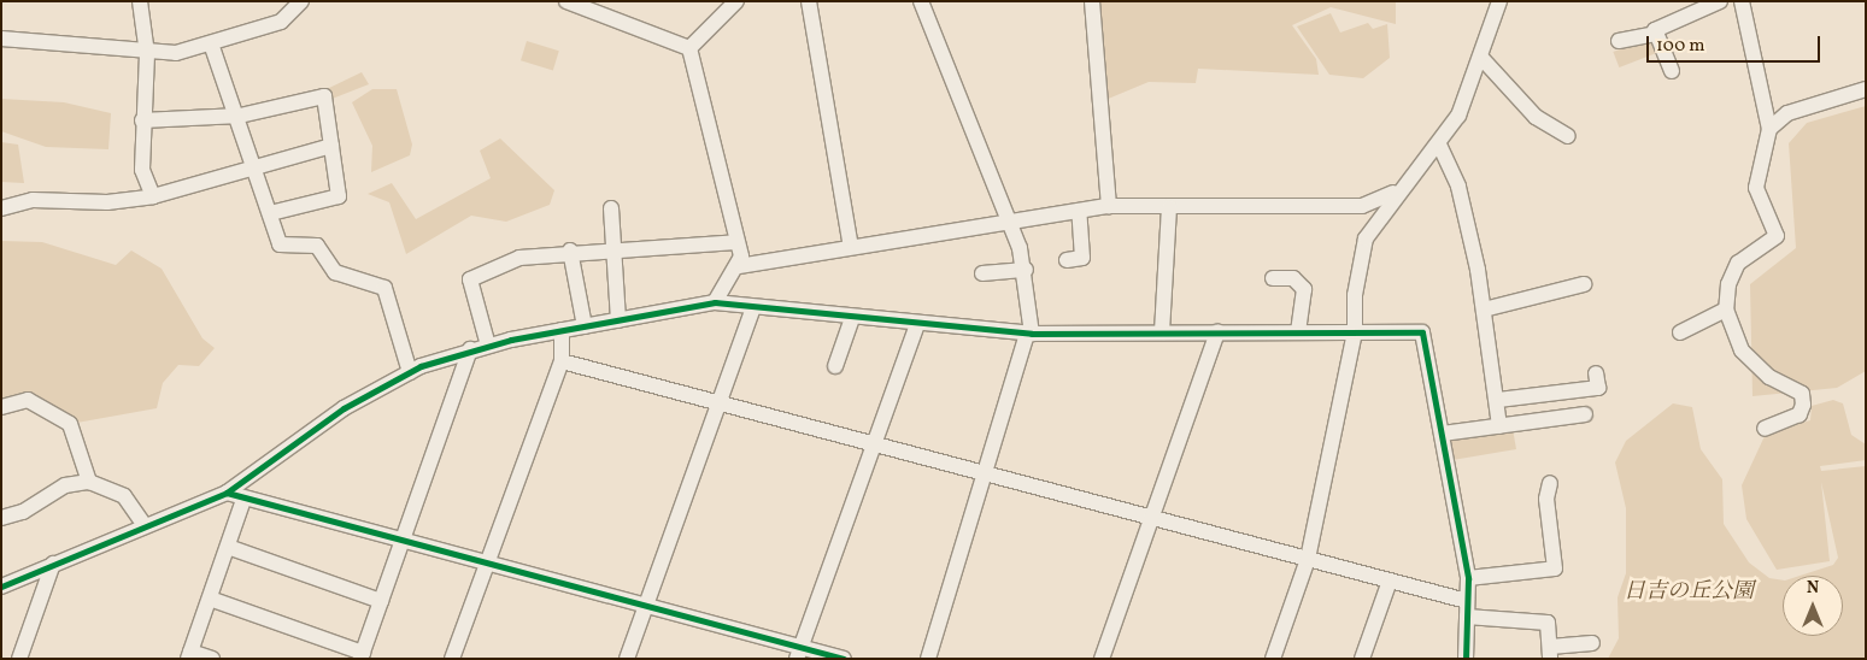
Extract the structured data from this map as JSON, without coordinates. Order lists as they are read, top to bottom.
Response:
{
  "parks": ["日吉の丘公園"],
  "scale_bar": "100 m",
  "north": "top"
}
